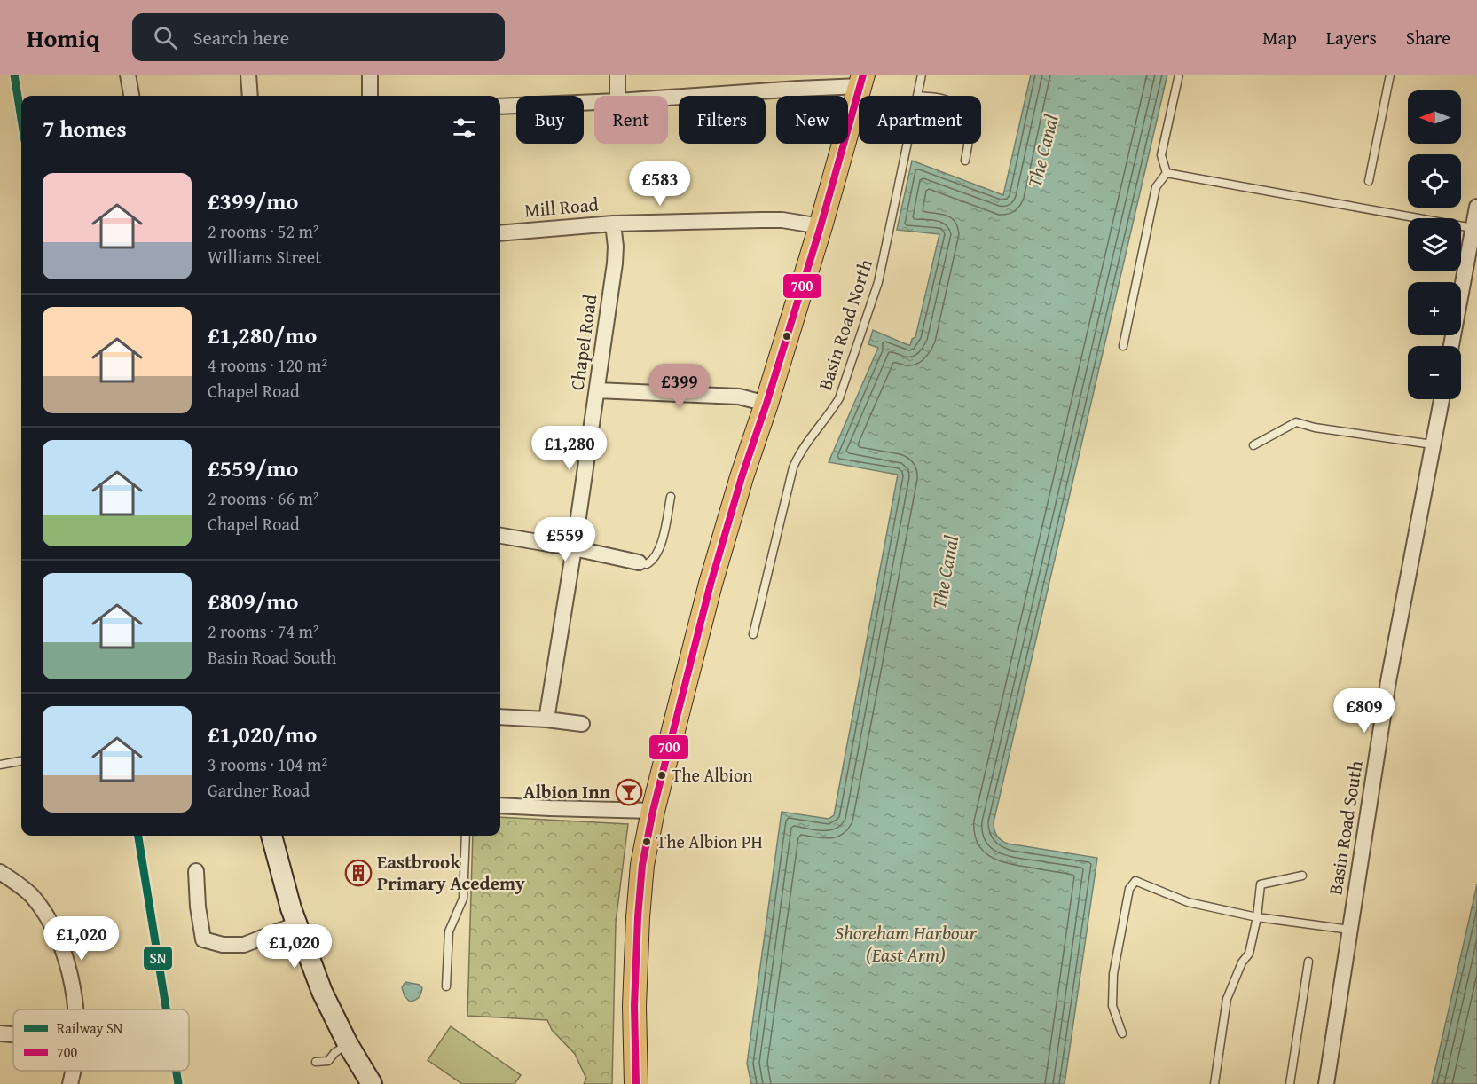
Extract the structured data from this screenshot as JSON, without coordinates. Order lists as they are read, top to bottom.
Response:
{
  "streets": {
    "street": ["Mill Road", "Chapel Road", "Basin Road South"],
    "lane": ["Basin Road North"]
  },
  "crossings": [
    ["Mill Road", "Chapel Road"]
  ],
  "water": ["The Canal", "Shoreham Harbour (East Arm)"],
  "places": {
    "other": ["The Albion", "The Albion PH"],
    "bar": ["Albion Inn"],
    "building": ["Eastbrook Primary Acedemy"]
  },
  "lines": ["rail line SN", "transit line 700"],
  "legend": ["Railway SN", "700"],
  "north": "left",
  "page": {
    "header": "Homiq",
    "search": "Search here",
    "nav": ["Map", "Layers", "Share"],
    "map_buttons": ["+", "−"],
    "chip": [
      "Buy",
      "Rent",
      "Filters",
      "New",
      "Apartment"
    ],
    "heading": "7 homes",
    "list": [
      {
        "name": "£399/mo",
        "note": "2 rooms · 52 m² · Williams Street"
      },
      {
        "name": "£1,280/mo",
        "note": "4 rooms · 120 m² · Chapel Road"
      },
      {
        "name": "£559/mo",
        "note": "2 rooms · 66 m² · Chapel Road"
      },
      {
        "name": "£809/mo",
        "note": "2 rooms · 74 m² · Basin Road South"
      },
      {
        "name": "£1,020/mo",
        "note": "3 rooms · 104 m² · Gardner Road"
      }
    ],
    "price": [
      "£583",
      "£399",
      "£1,280",
      "£559",
      "£809",
      "£1,020",
      "£1,020"
    ]
  }
}
